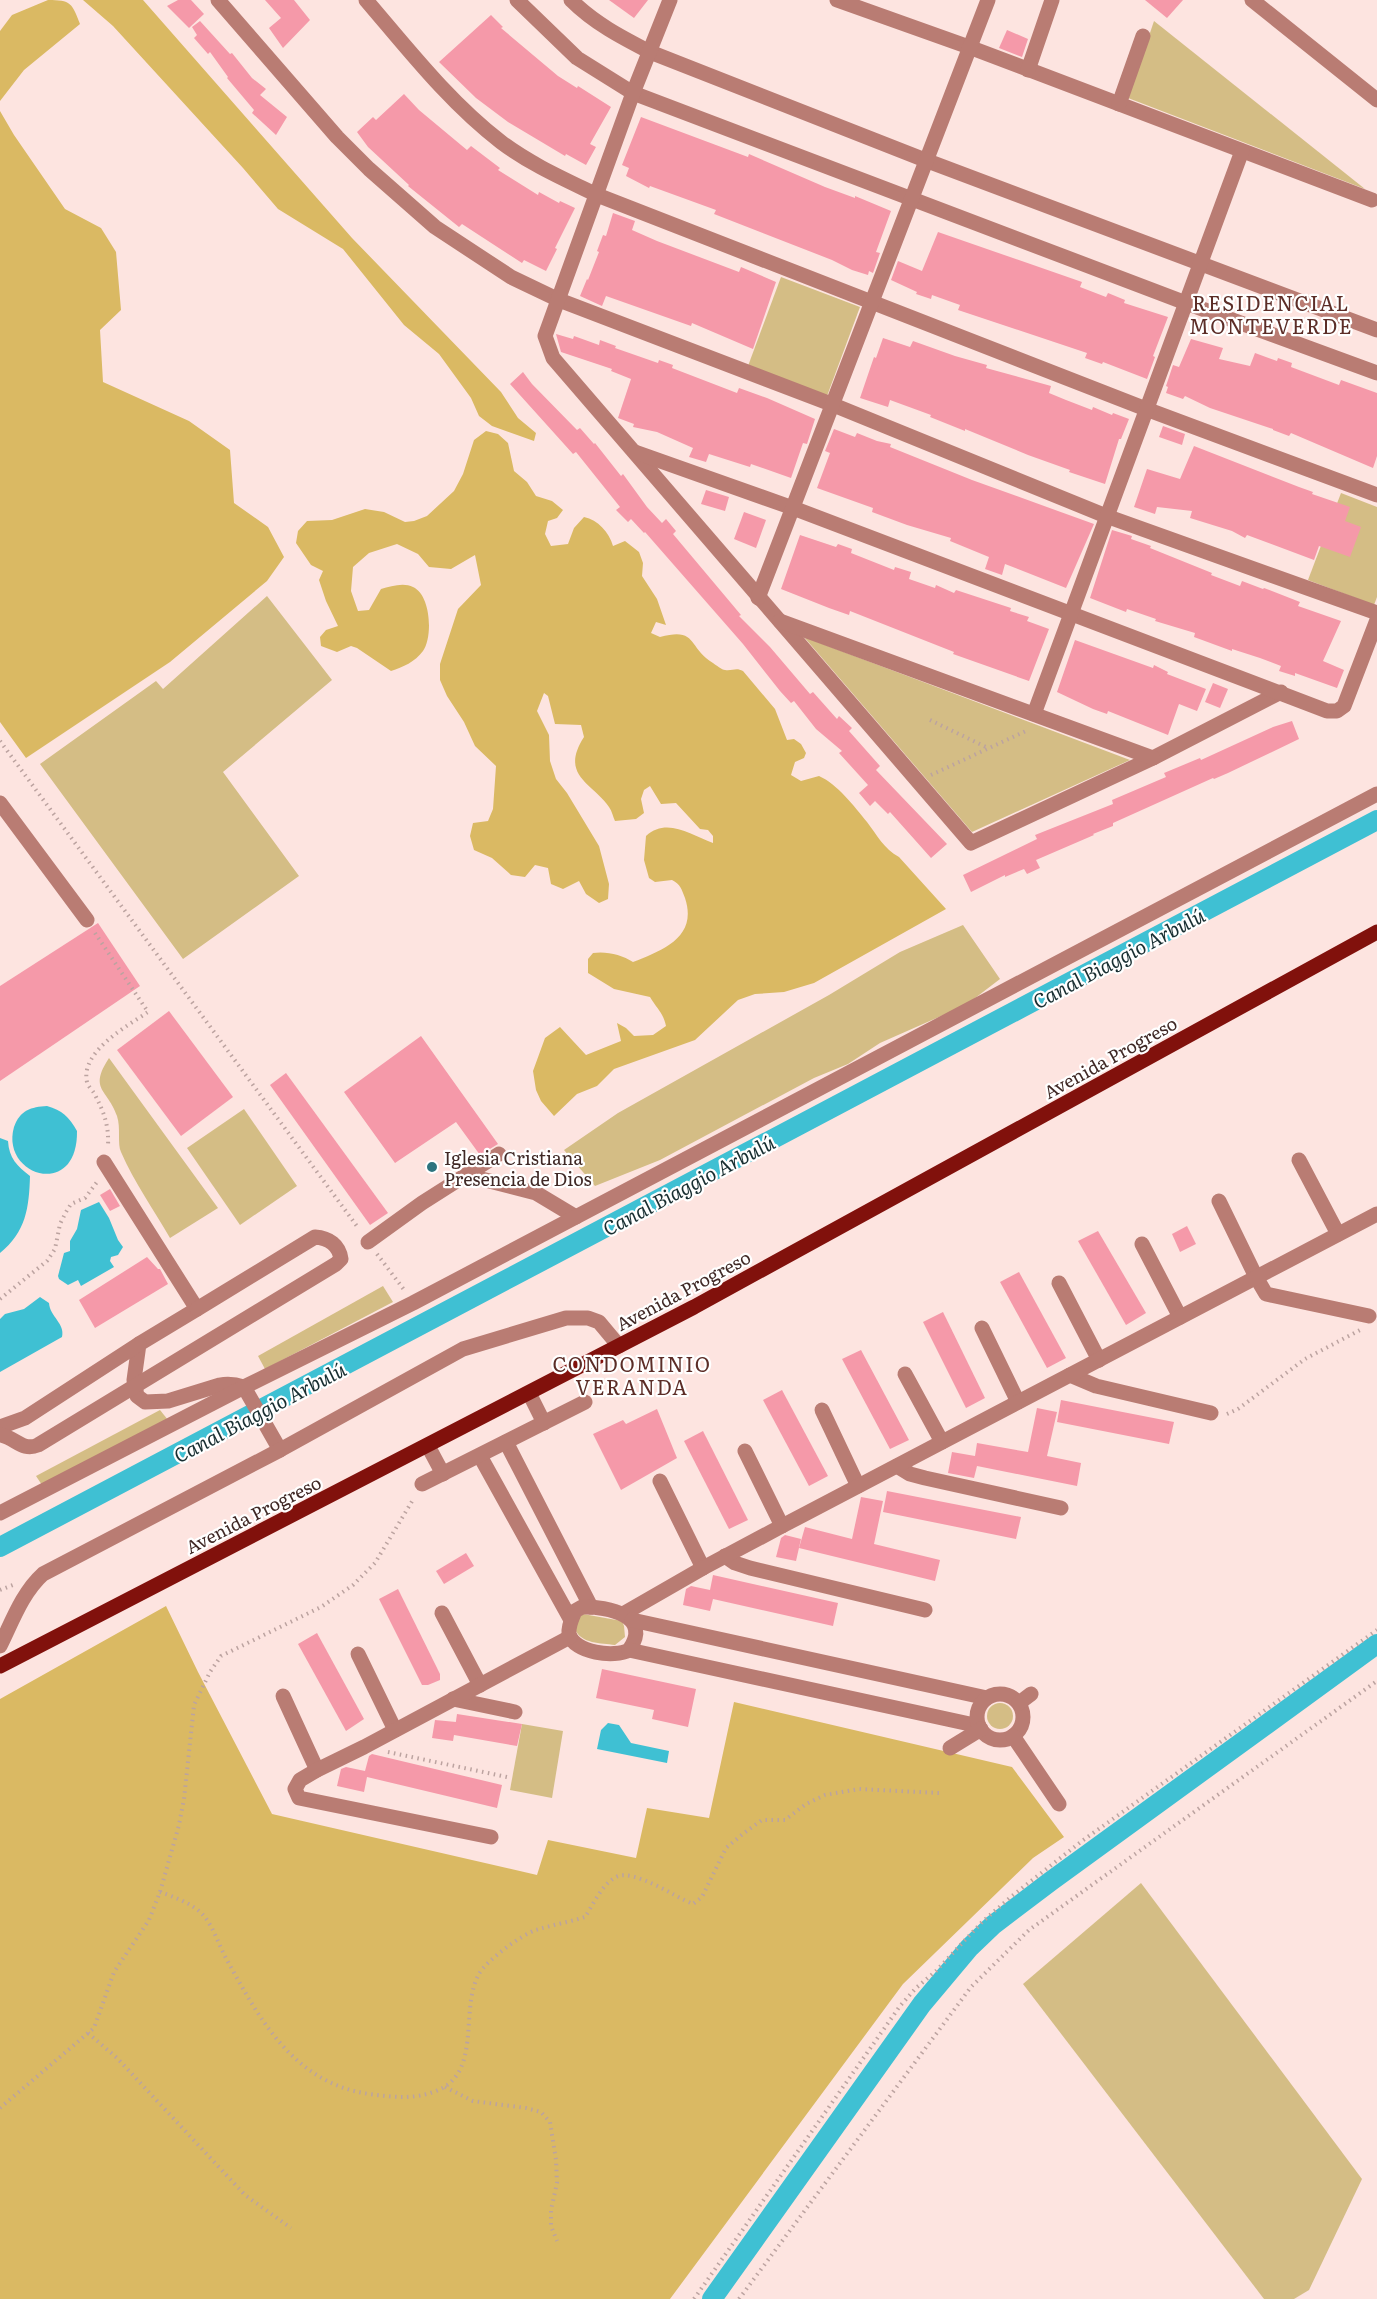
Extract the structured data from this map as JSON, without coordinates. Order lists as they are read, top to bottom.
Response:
{
  "streets": {
    "main road": ["Avenida Progreso"]
  },
  "districts": ["RESIDENCIAL MONTEVERDE", "CONDOMINIO VERANDA"],
  "water": ["Canal Biaggio Arbulú"],
  "places": ["Iglesia Cristiana Presencia de Dios"]
}
